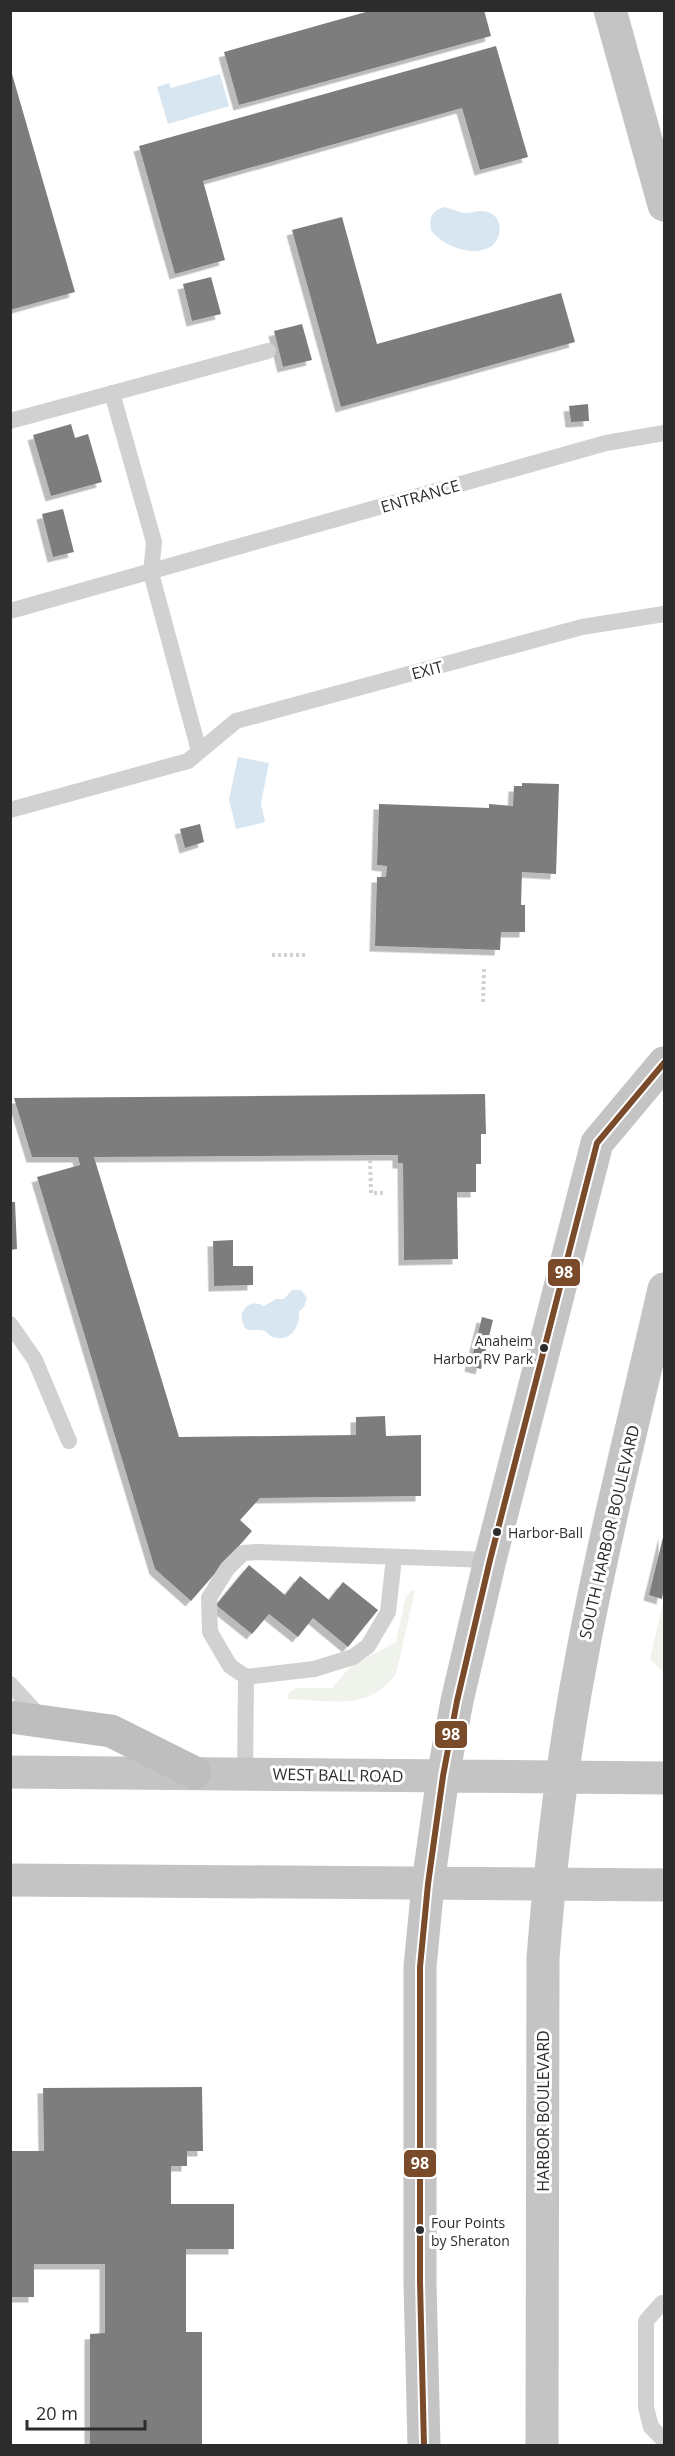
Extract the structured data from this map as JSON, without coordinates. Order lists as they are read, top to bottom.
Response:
{
  "streets": {
    "main road": ["SOUTH HARBOR BOULEVARD", "WEST BALL ROAD", "HARBOR BOULEVARD"],
    "lane": ["ENTRANCE", "EXIT"]
  },
  "crossings": [
    ["SOUTH HARBOR BOULEVARD", "WEST BALL ROAD"],
    ["SOUTH HARBOR BOULEVARD", "HARBOR BOULEVARD"],
    ["WEST BALL ROAD", "HARBOR BOULEVARD"]
  ],
  "places": ["Anaheim Harbor RV Park", "Harbor-Ball", "Four Points by Sheraton"],
  "lines": ["transit line 98"],
  "scale_bar": "20 m"
}
